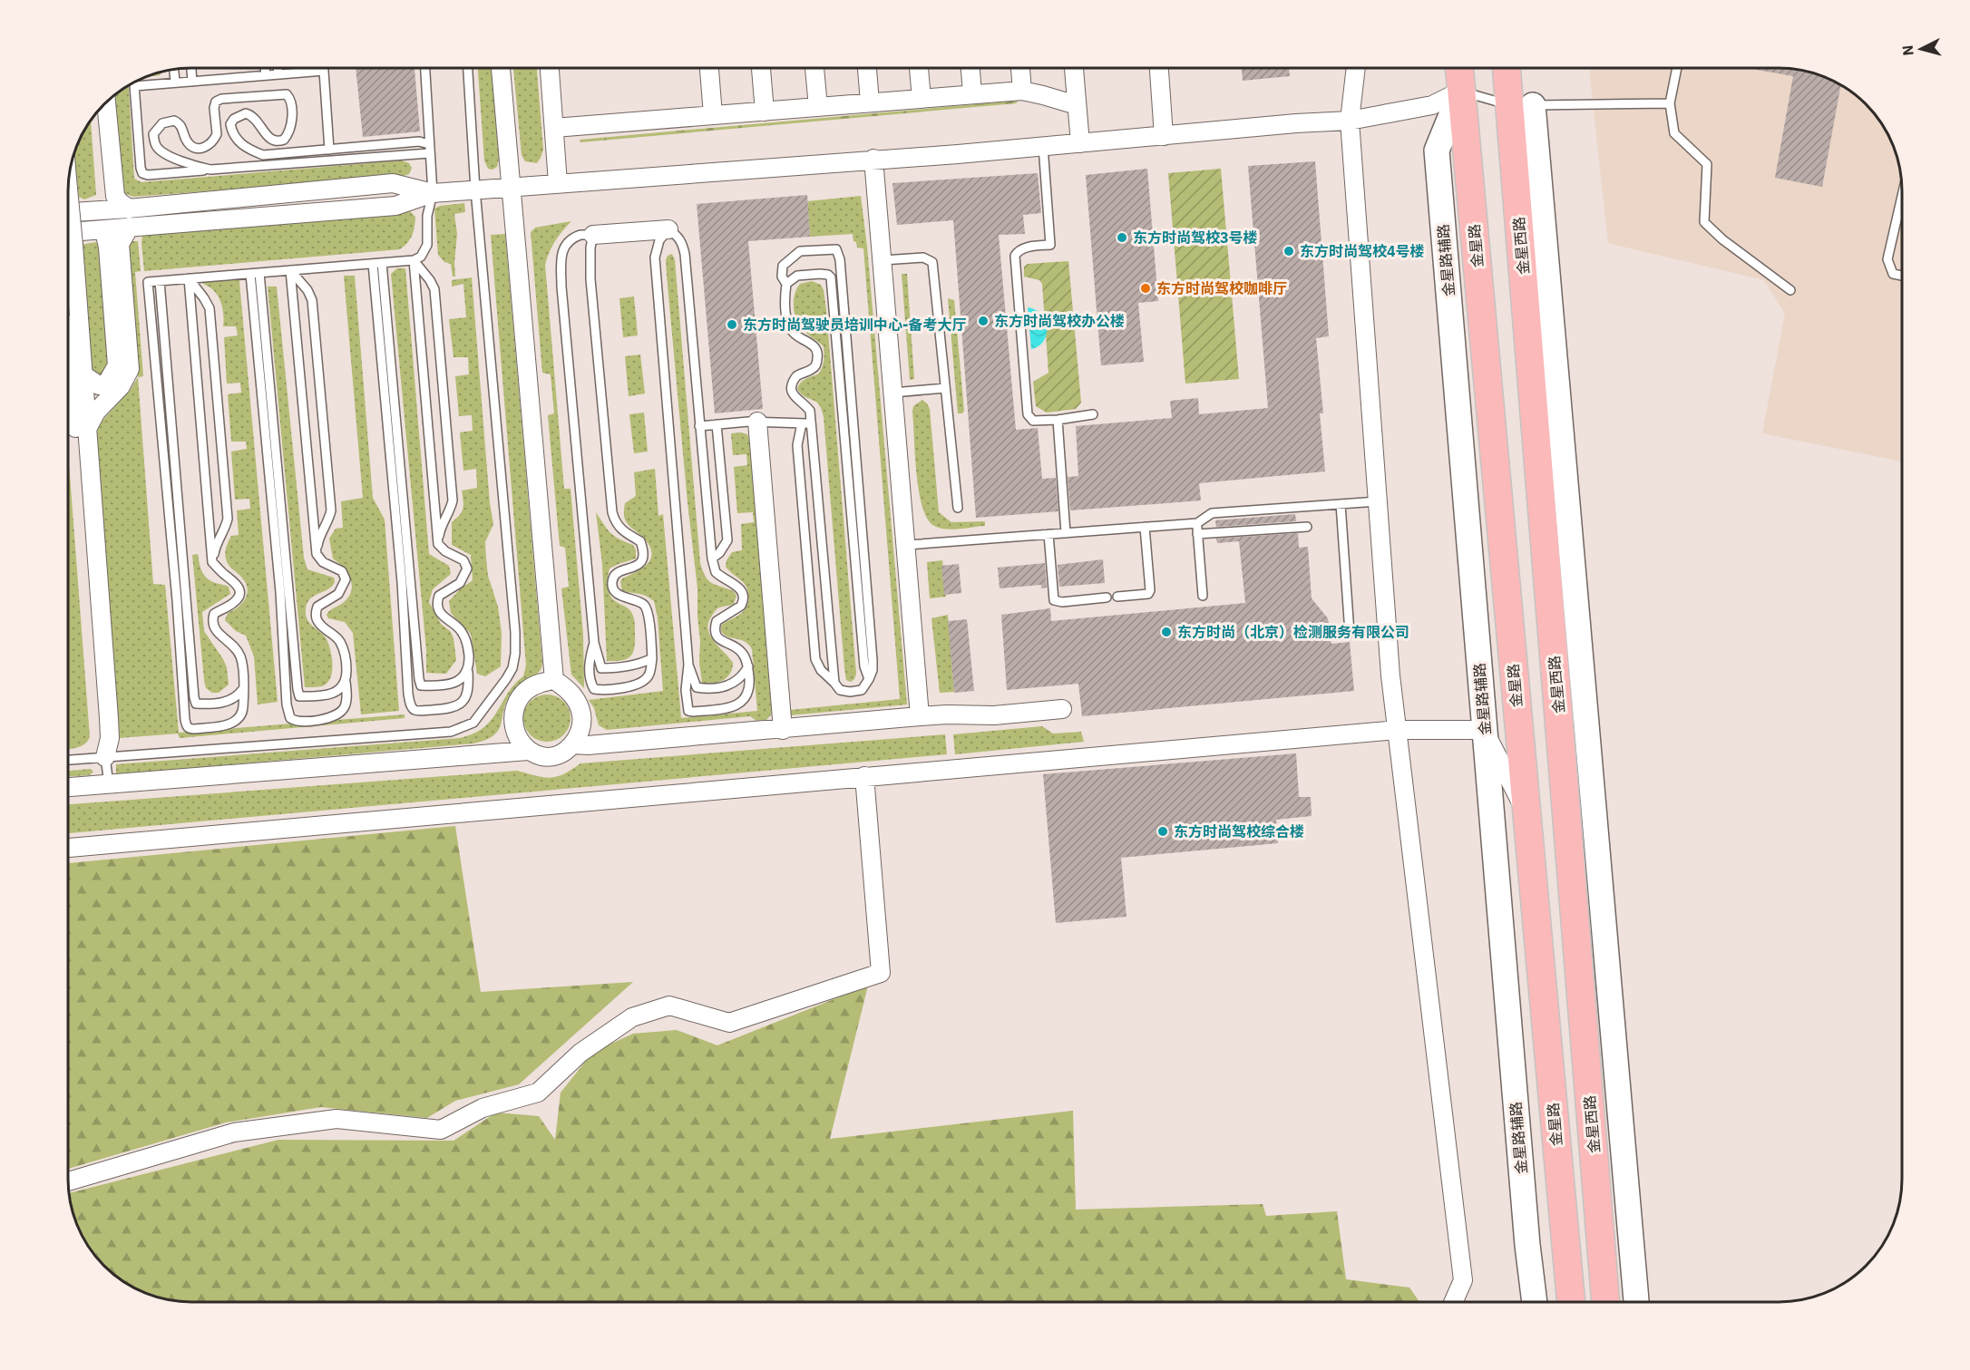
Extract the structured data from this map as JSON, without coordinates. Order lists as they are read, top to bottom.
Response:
{
  "streets": {
    "main road": ["金星路", "金星西路"],
    "street": ["金星路辅路"]
  },
  "crossings": [
    ["金星路", "金星路辅路"]
  ],
  "places": [
    "东方时尚驾校3号楼",
    "东方时尚驾校4号楼",
    "东方时尚驾校咖啡厅",
    "东方时尚驾校办公楼",
    "东方时尚驾驶员培训中心-备考大厅",
    "东方时尚（北京）检测服务有限公司",
    "东方时尚驾校综合楼"
  ],
  "north": "left"
}
